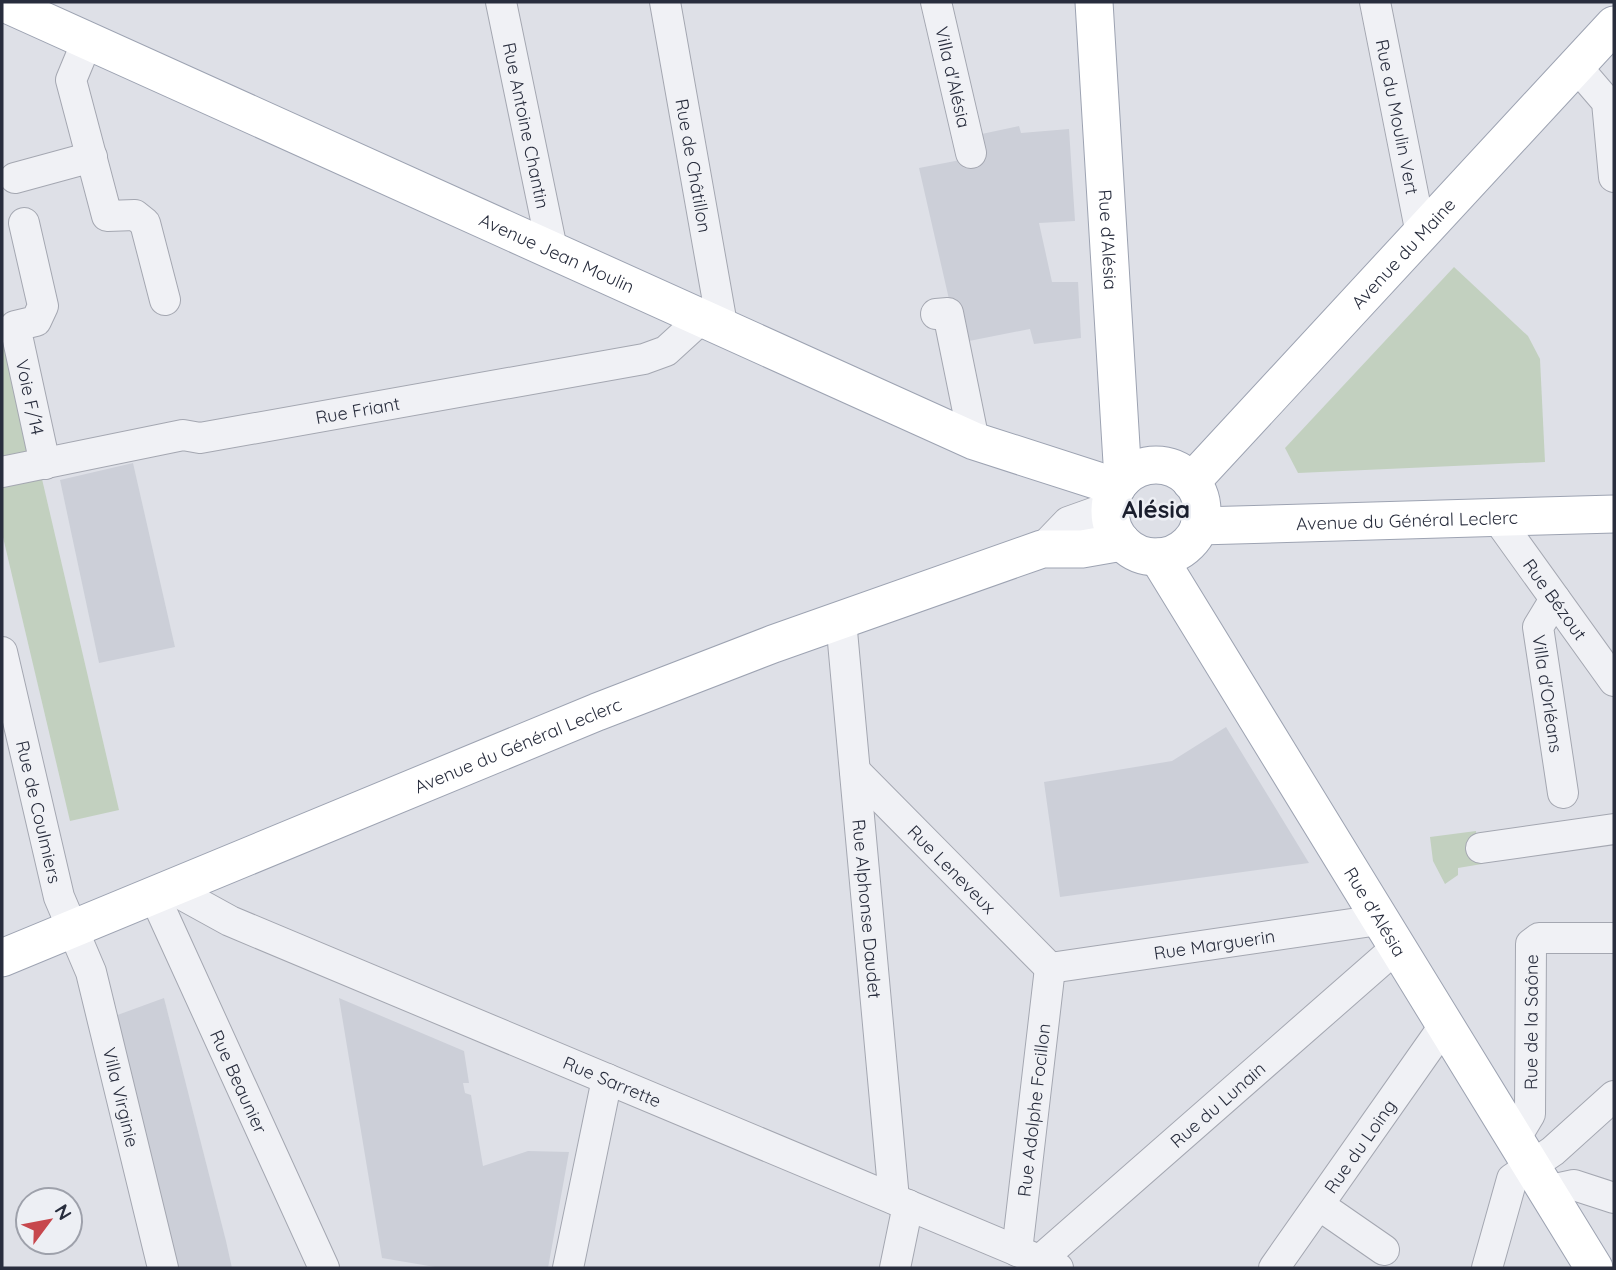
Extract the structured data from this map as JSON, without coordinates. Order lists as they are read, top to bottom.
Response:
{
  "streets": {
    "main road": [
      "Rue d'Alésia",
      "Avenue Jean Moulin",
      "Avenue du Maine",
      "Avenue du Général Leclerc"
    ],
    "street": [
      "Villa d'Alésia",
      "Rue du Moulin Vert",
      "Rue Antoine Chantin",
      "Rue de Châtillon",
      "Voie F/14",
      "Rue Friant",
      "Rue Bézout",
      "Villa d'Orléans",
      "Rue de Coulmiers",
      "Rue Leneveux",
      "Rue Alphonse Daudet",
      "Rue Marguerin",
      "Rue de la Saône",
      "Rue Sarrette",
      "Rue Beaunier",
      "Villa Virginie",
      "Rue du Lunain",
      "Rue Adolphe Focillon",
      "Rue du Loing"
    ]
  },
  "crossings": [
    ["Rue du Moulin Vert", "Avenue du Maine"],
    ["Rue Antoine Chantin", "Avenue Jean Moulin"],
    ["Rue de Châtillon", "Avenue Jean Moulin"],
    ["Rue de Châtillon", "Rue Friant"],
    ["Rue d'Alésia", "Avenue Jean Moulin"],
    ["Rue d'Alésia", "Avenue du Maine"],
    ["Rue d'Alésia", "Avenue du Général Leclerc"],
    ["Rue d'Alésia", "Rue Marguerin"],
    ["Rue d'Alésia", "Rue de la Saône"],
    ["Rue d'Alésia", "Rue du Lunain"],
    ["Rue d'Alésia", "Rue du Loing"],
    ["Avenue Jean Moulin", "Avenue du Maine"],
    ["Avenue Jean Moulin", "Rue Friant"],
    ["Avenue Jean Moulin", "Avenue du Général Leclerc"],
    ["Avenue du Maine", "Avenue du Général Leclerc"],
    ["Voie F/14", "Rue Friant"],
    ["Avenue du Général Leclerc", "Rue Bézout"],
    ["Avenue du Général Leclerc", "Rue de Coulmiers"],
    ["Avenue du Général Leclerc", "Rue Alphonse Daudet"],
    ["Avenue du Général Leclerc", "Rue Sarrette"],
    ["Avenue du Général Leclerc", "Rue Beaunier"],
    ["Avenue du Général Leclerc", "Villa Virginie"],
    ["Rue Bézout", "Villa d'Orléans"],
    ["Rue de Coulmiers", "Villa Virginie"],
    ["Rue Leneveux", "Rue Alphonse Daudet"],
    ["Rue Leneveux", "Rue Marguerin"],
    ["Rue Leneveux", "Rue Adolphe Focillon"],
    ["Rue Alphonse Daudet", "Rue Sarrette"],
    ["Rue Marguerin", "Rue du Lunain"],
    ["Rue Marguerin", "Rue Adolphe Focillon"],
    ["Rue Sarrette", "Rue Beaunier"],
    ["Rue Sarrette", "Rue du Lunain"],
    ["Rue Sarrette", "Rue Adolphe Focillon"],
    ["Rue du Lunain", "Rue Adolphe Focillon"]
  ],
  "districts": ["Alésia"],
  "north": "top right"
}
